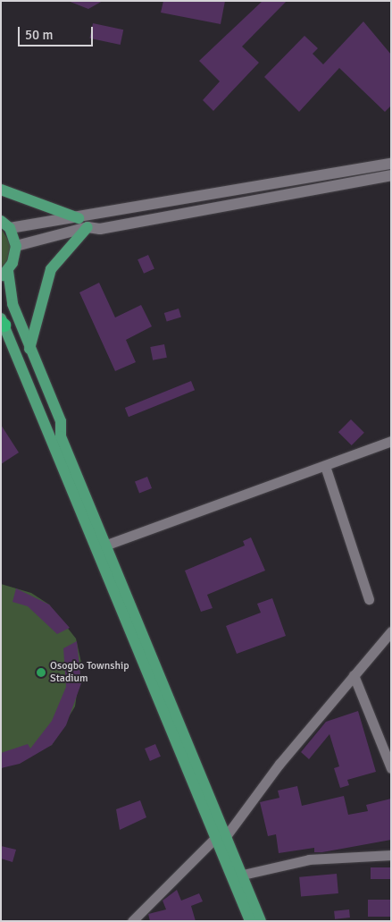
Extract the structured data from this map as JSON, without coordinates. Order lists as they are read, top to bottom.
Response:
{
  "places": ["Osogbo Township Stadium"],
  "scale_bar": "50 m"
}
